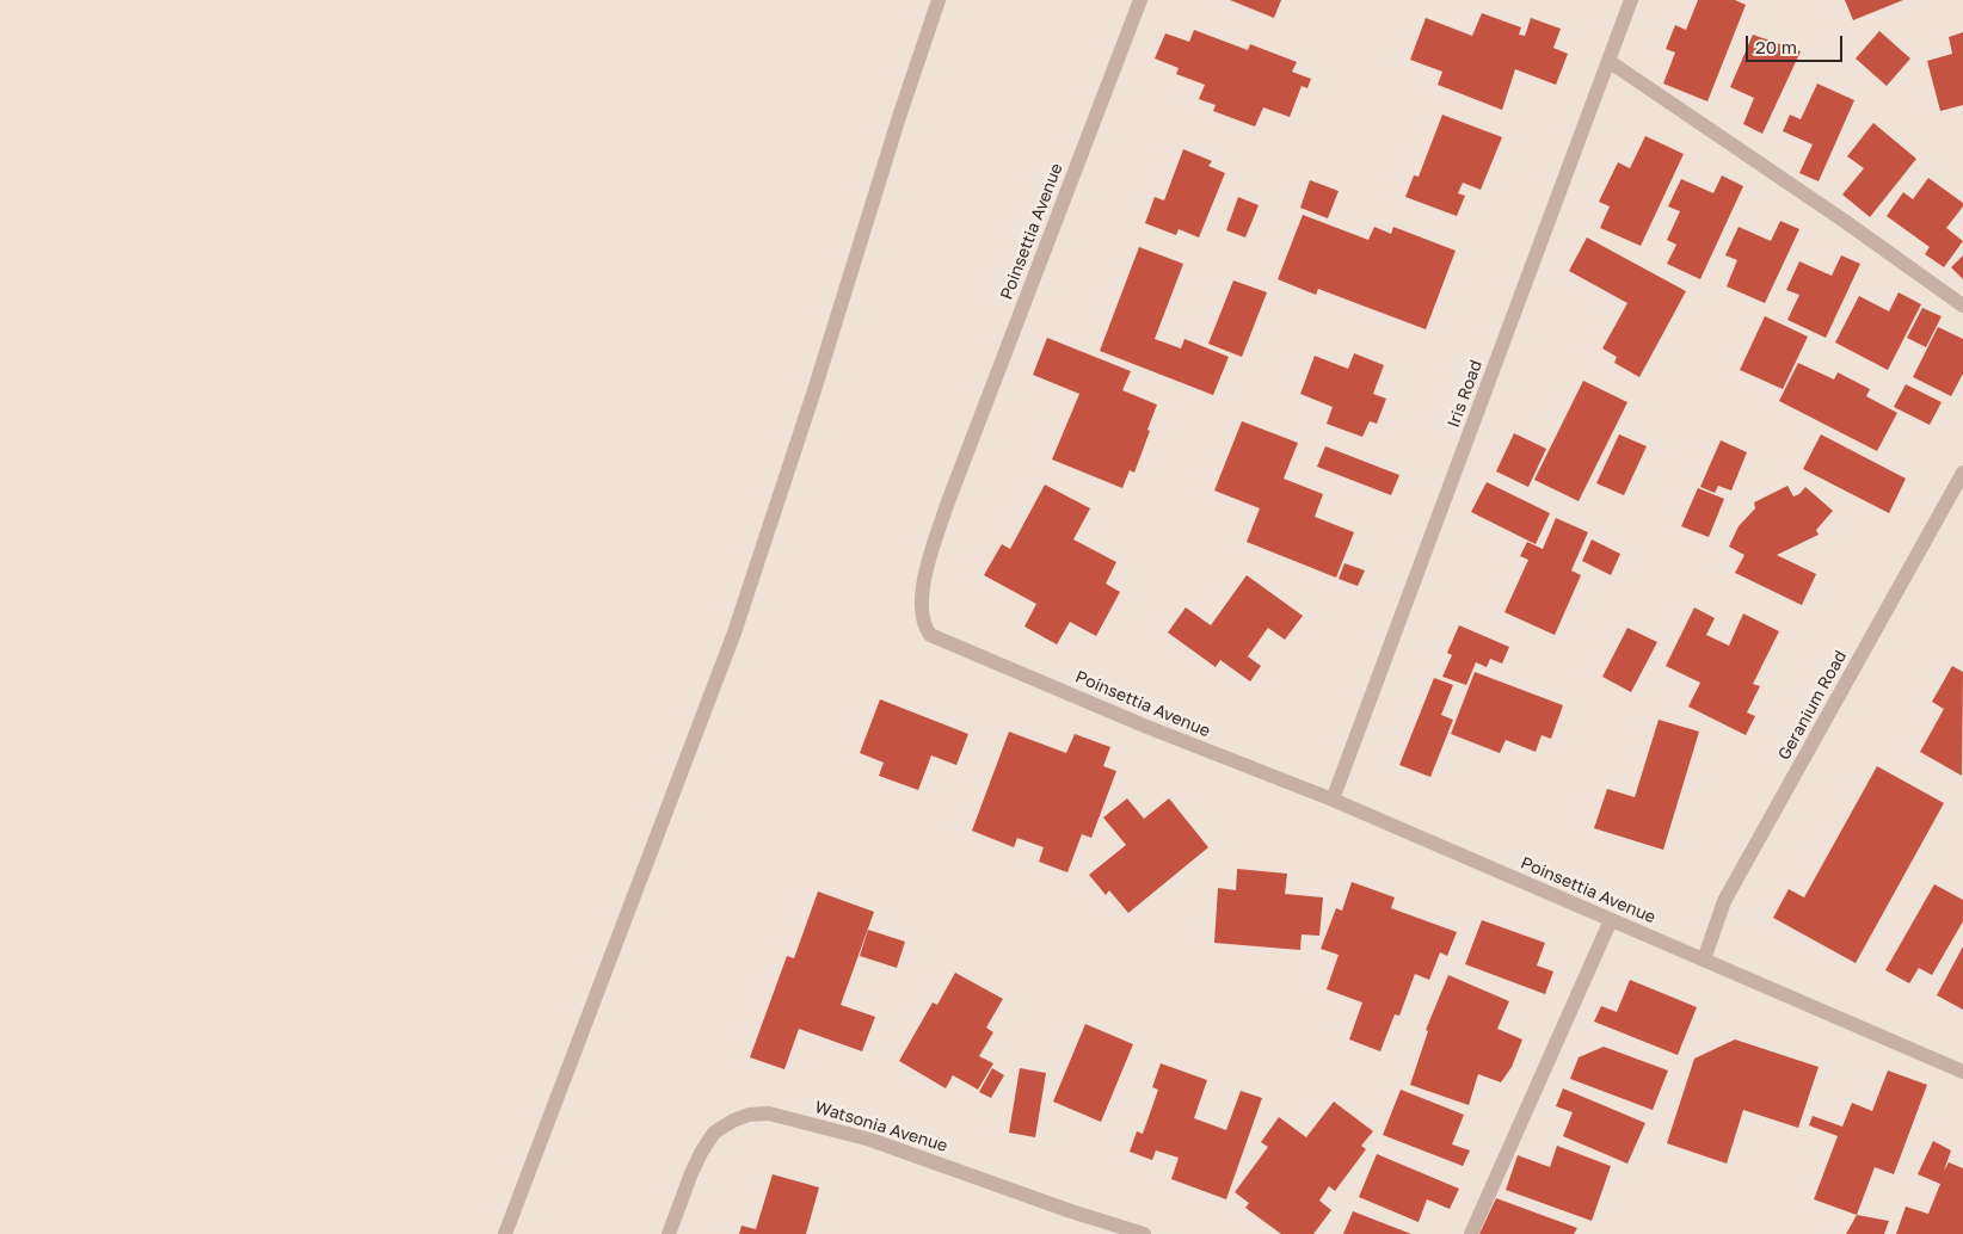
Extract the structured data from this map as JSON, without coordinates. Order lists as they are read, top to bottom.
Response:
{
  "streets": {
    "street": [
      "Poinsettia Avenue",
      "Iris Road",
      "Geranium Road",
      "Watsonia Avenue"
    ]
  },
  "crossings": [
    ["Poinsettia Avenue", "Iris Road"],
    ["Poinsettia Avenue", "Geranium Road"]
  ],
  "scale_bar": "20 m"
}
